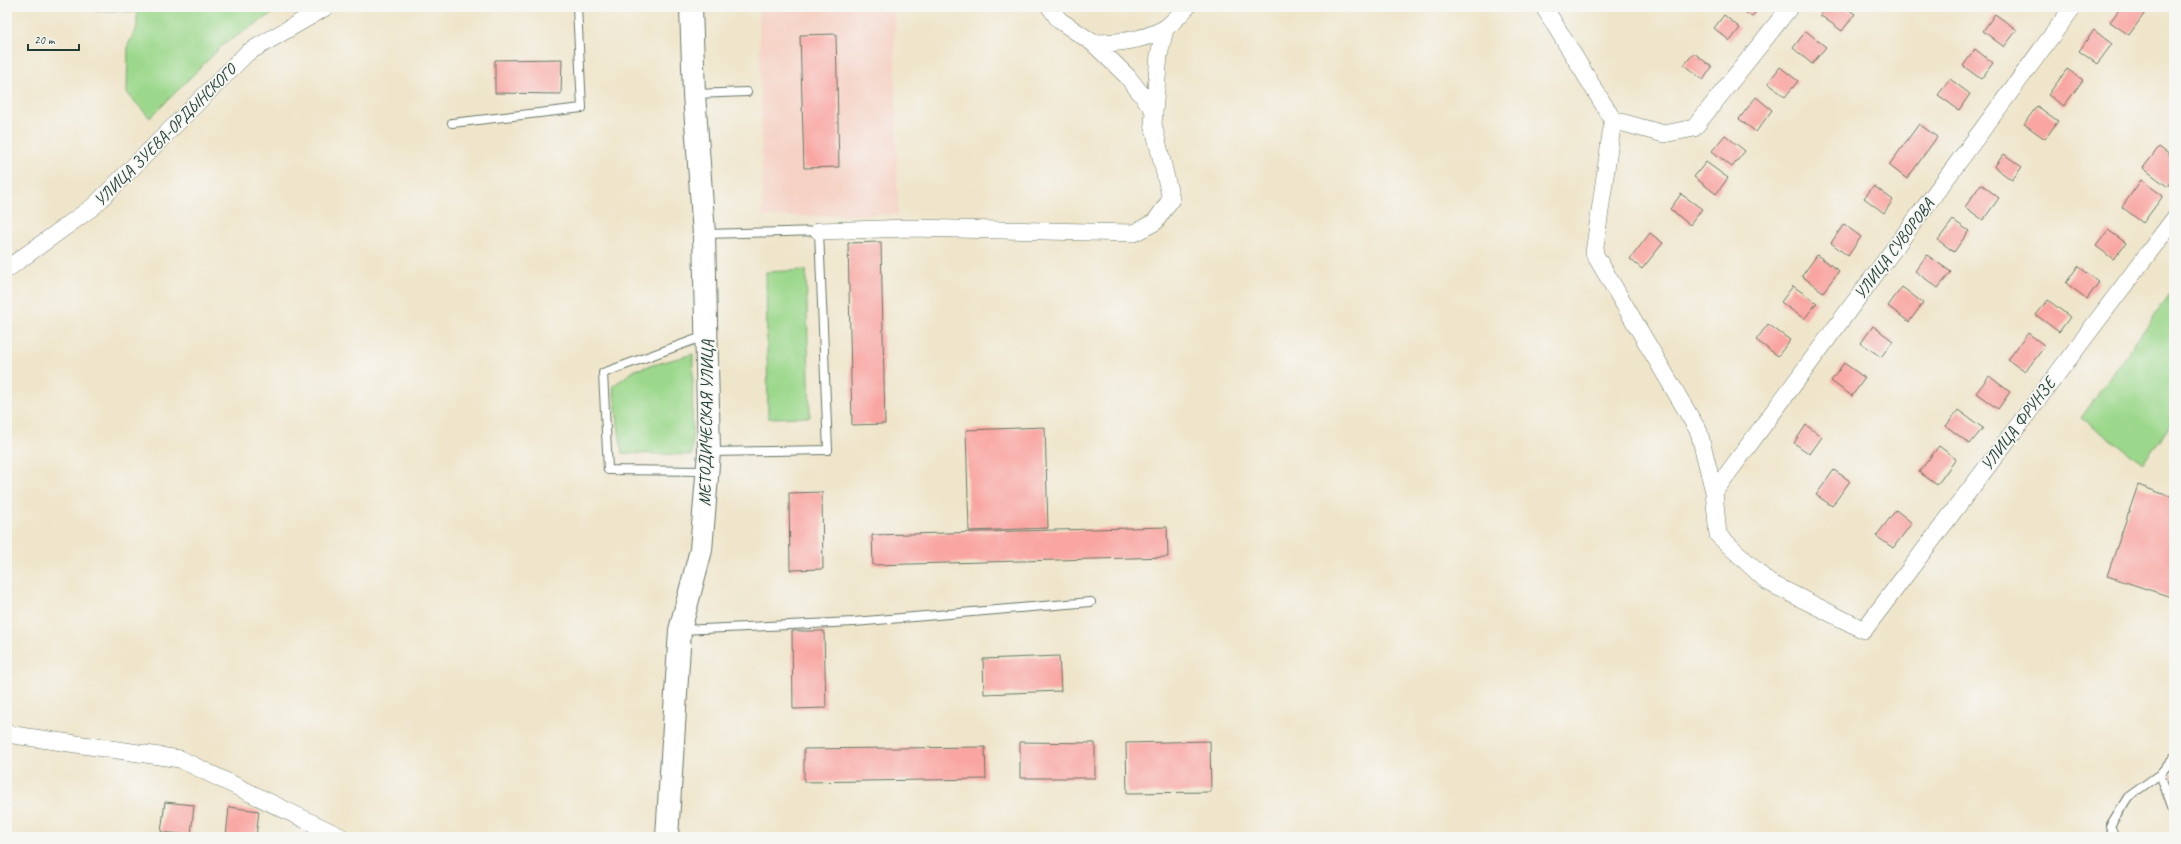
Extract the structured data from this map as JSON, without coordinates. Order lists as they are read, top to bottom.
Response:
{
  "streets": {
    "main road": ["МЕТОДИЧЕСКАЯ УЛИЦА"],
    "street": ["УЛИЦА ЗУЕВА-ОРДЫНСКОГО", "УЛИЦА СУВОРОВА", "УЛИЦА ФРУНЗЕ"]
  },
  "crossings": [
    ["УЛИЦА СУВОРОВА", "УЛИЦА ФРУНЗЕ"]
  ],
  "scale_bar": "20 m"
}
